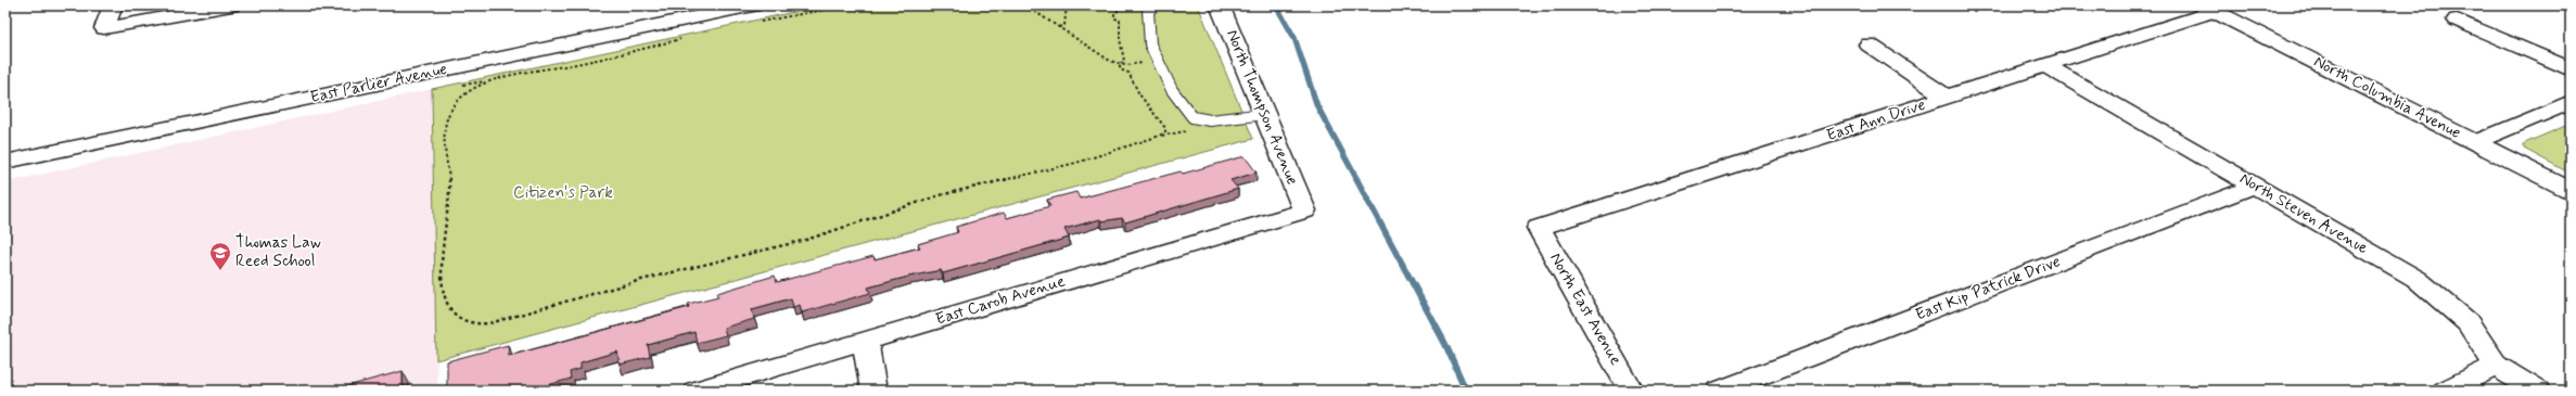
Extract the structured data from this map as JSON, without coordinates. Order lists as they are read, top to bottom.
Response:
{
  "streets": {
    "street": [
      "East Parlier Avenue",
      "North Columbia Avenue",
      "North Thompson Avenue",
      "East Ann Drive",
      "North Steven Avenue",
      "East Kip Patrick Drive",
      "East Carob Avenue",
      "North East Avenue"
    ]
  },
  "crossings": [
    ["North Columbia Avenue", "East Ann Drive"],
    ["North Thompson Avenue", "East Carob Avenue"],
    ["East Ann Drive", "North Steven Avenue"],
    ["East Ann Drive", "North East Avenue"],
    ["North Steven Avenue", "East Kip Patrick Drive"]
  ],
  "parks": ["Citizen's Park"],
  "places": {
    "school or university": ["Thomas Law Reed School"]
  }
}
